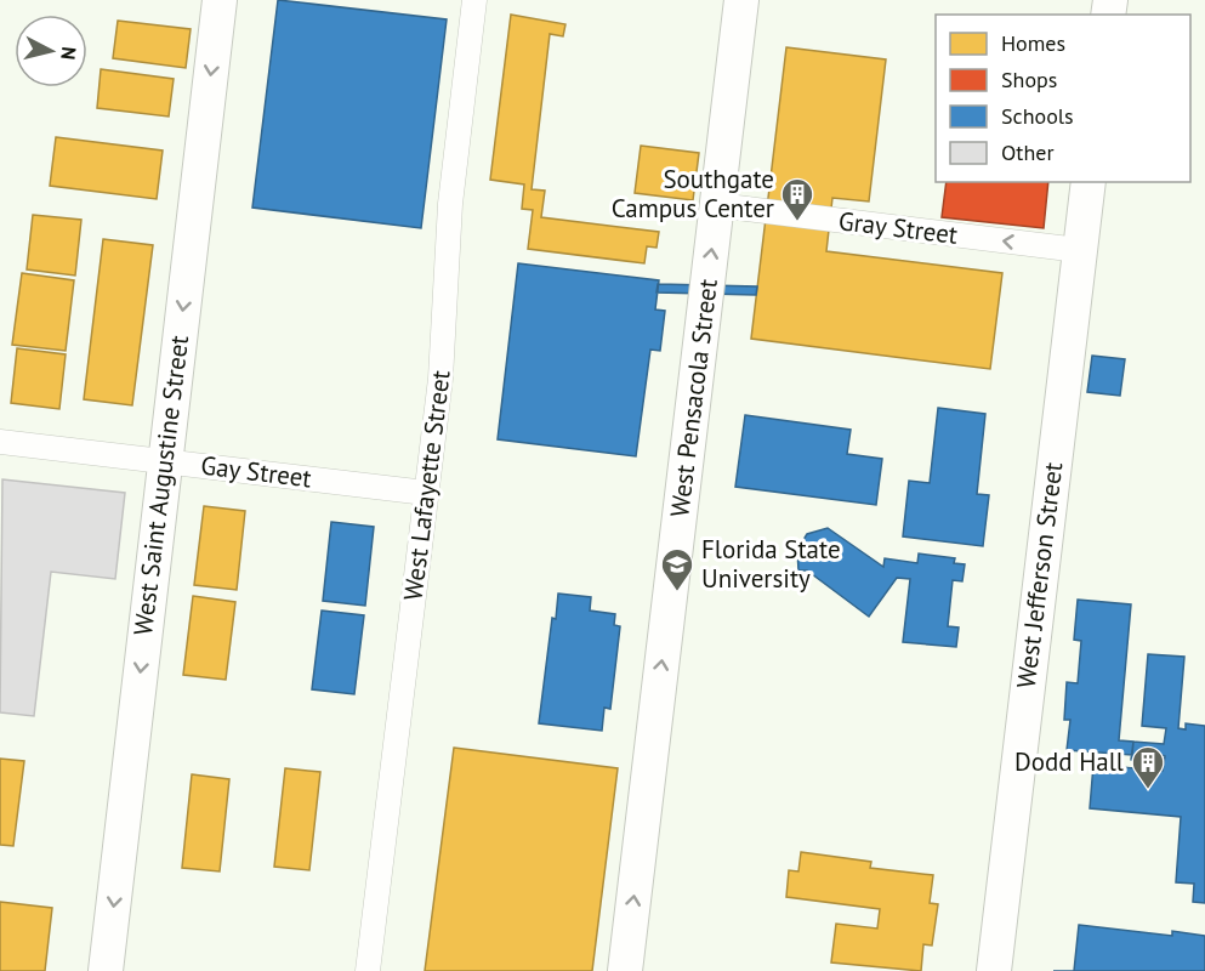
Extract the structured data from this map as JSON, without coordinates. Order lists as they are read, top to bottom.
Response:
{
  "streets": {
    "main road": ["West Pensacola Street", "West Saint Augustine Street", "West Jefferson Street"],
    "street": ["Gray Street", "Gay Street", "West Lafayette Street"]
  },
  "crossings": [
    ["Gray Street", "West Pensacola Street"],
    ["Gray Street", "West Jefferson Street"],
    ["Gay Street", "West Saint Augustine Street"],
    ["Gay Street", "West Lafayette Street"]
  ],
  "one_way": ["Gray Street", "West Pensacola Street", "West Saint Augustine Street"],
  "places": {
    "building": ["Southgate Campus Center", "Dodd Hall"],
    "school or university": ["Florida State University"]
  },
  "legend": [
    "Homes",
    "Shops",
    "Schools",
    "Other"
  ],
  "north": "right"
}
